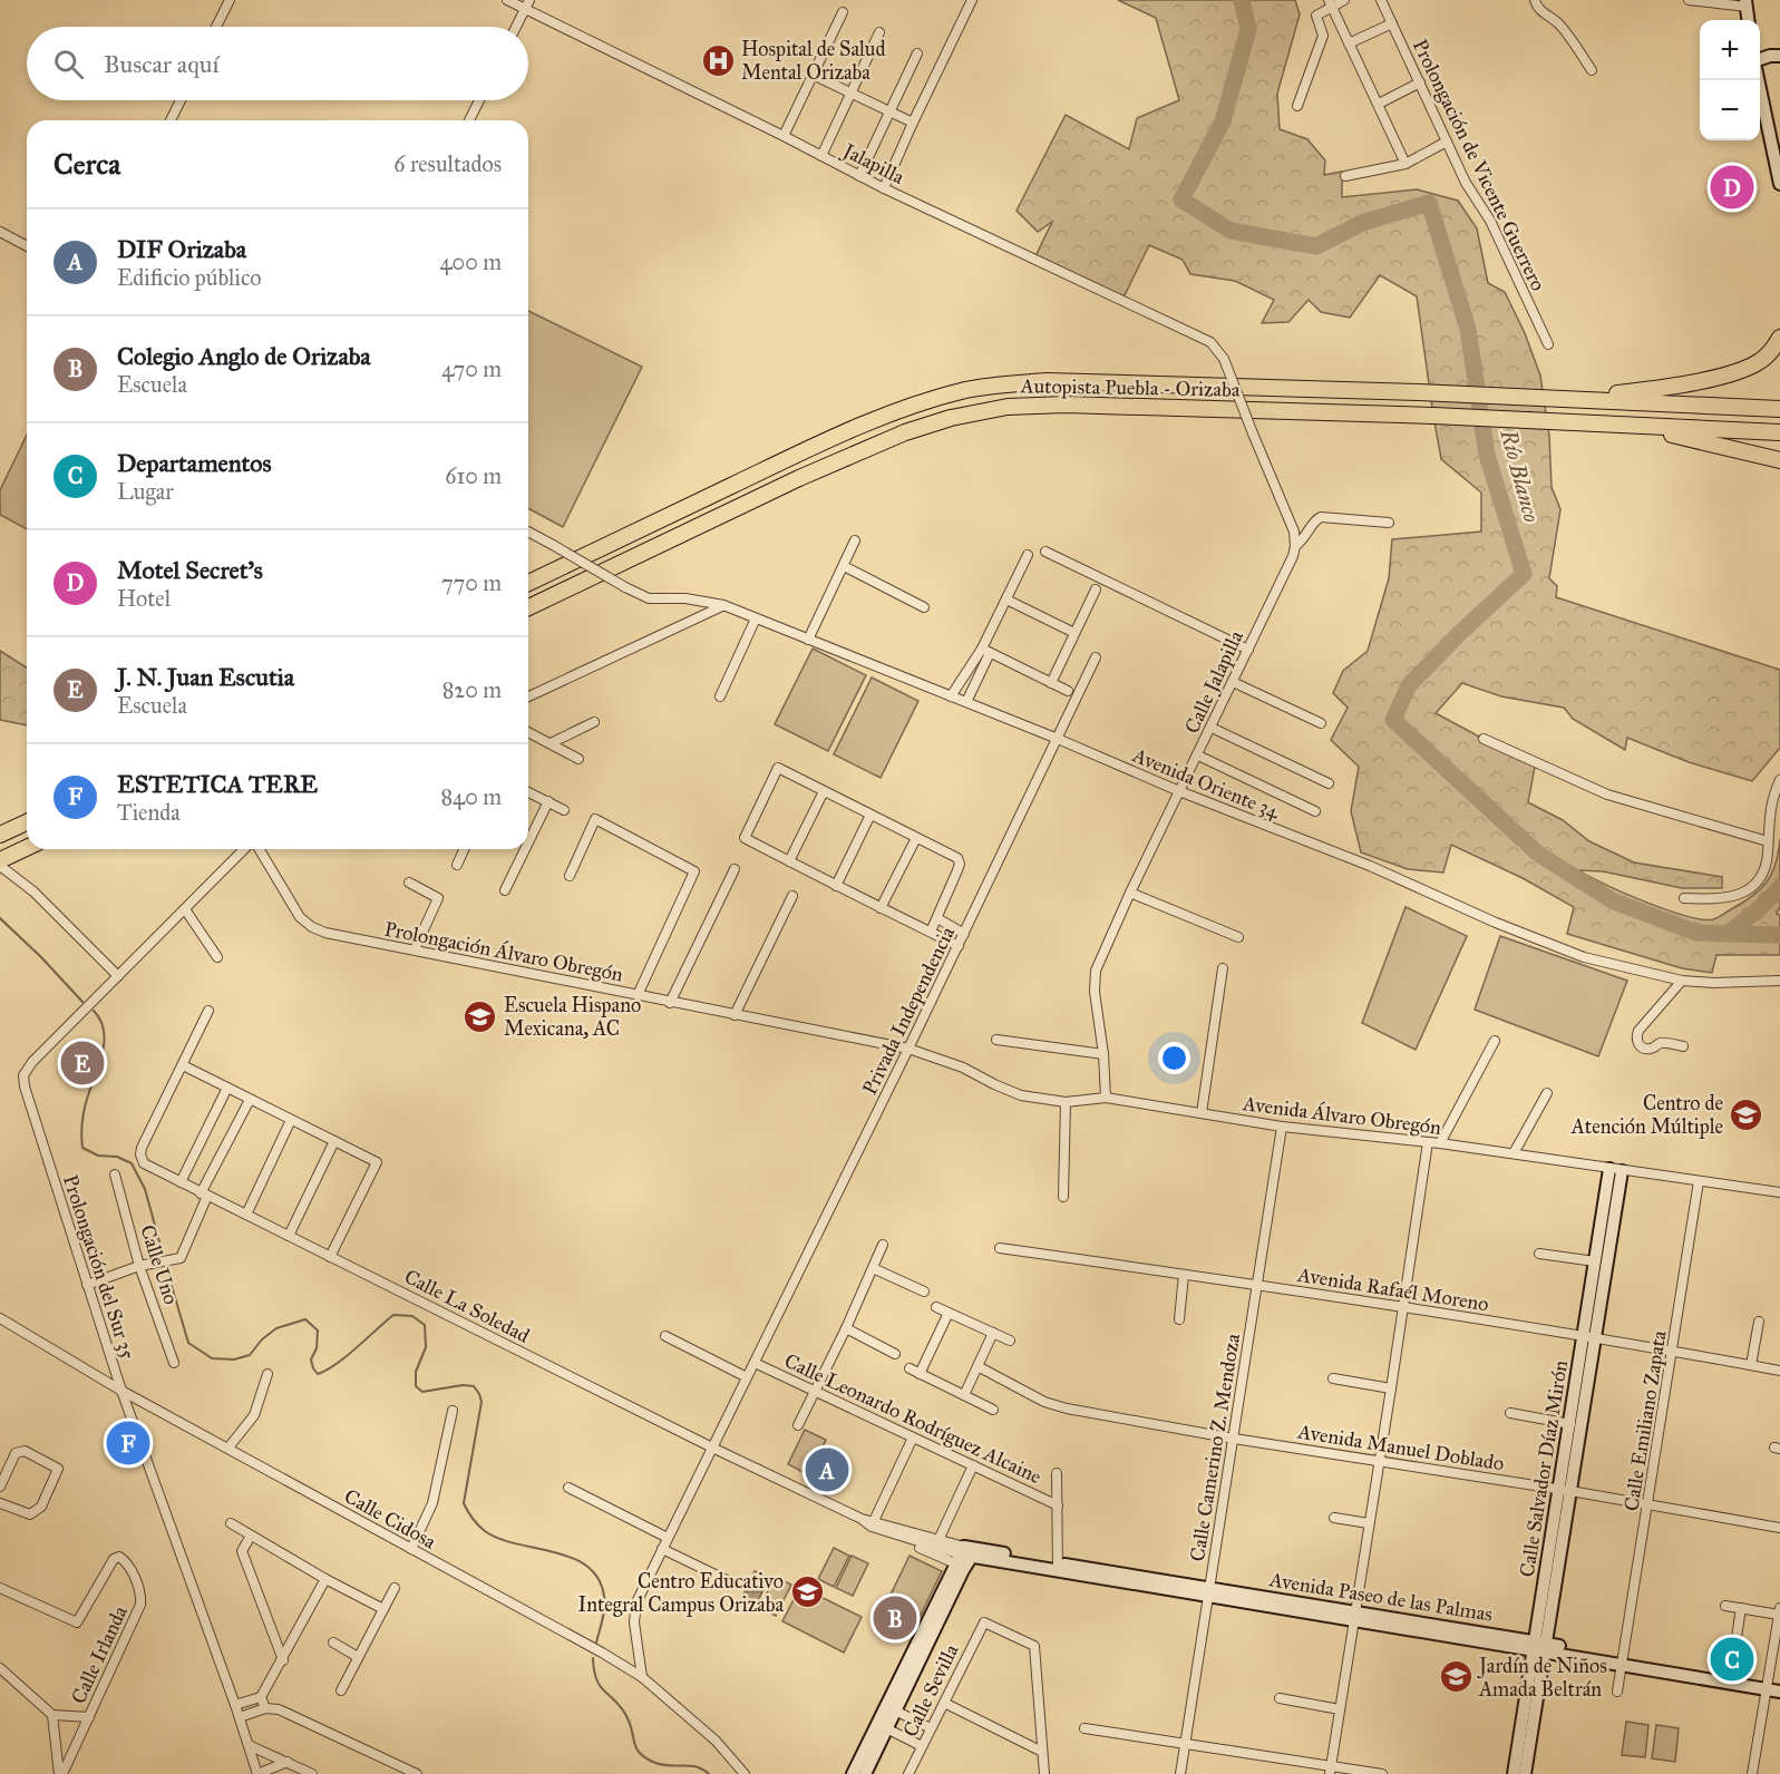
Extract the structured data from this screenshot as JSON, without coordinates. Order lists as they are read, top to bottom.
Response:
{
  "streets": {
    "highway": ["Autopista Puebla - Orizaba"],
    "street": [
      "Jalapilla",
      "Prolongación de Vicente Guerrero",
      "Calle Jalapilla",
      "Avenida Oriente 34",
      "Prolongación Álvaro Obregón",
      "Privada Independencia",
      "Avenida Álvaro Obregón",
      "Calle Uno",
      "Prolongación del Sur 35",
      "Avenida Rafaél Moreno",
      "Calle La Soledad",
      "Calle Leonardo Rodríguez Alcaine",
      "Calle Emiliano Zapata",
      "Calle Camerino Z. Mendoza",
      "Avenida Manuel Doblado",
      "Calle Salvador Díaz Mirón",
      "Calle Cidosa",
      "Avenida Paseo de las Palmas",
      "Calle Irlanda",
      "Calle Sevilla"
    ]
  },
  "crossings": [
    ["Jalapilla", "Calle Jalapilla"],
    ["Calle Jalapilla", "Avenida Oriente 34"],
    ["Calle Jalapilla", "Avenida Álvaro Obregón"],
    ["Avenida Oriente 34", "Privada Independencia"],
    ["Prolongación Álvaro Obregón", "Privada Independencia"],
    ["Prolongación Álvaro Obregón", "Avenida Álvaro Obregón"],
    ["Privada Independencia", "Avenida Álvaro Obregón"],
    ["Privada Independencia", "Calle La Soledad"],
    ["Privada Independencia", "Calle Leonardo Rodríguez Alcaine"],
    ["Privada Independencia", "Calle Cidosa"],
    ["Privada Independencia", "Avenida Paseo de las Palmas"],
    ["Avenida Álvaro Obregón", "Calle Emiliano Zapata"],
    ["Avenida Álvaro Obregón", "Calle Camerino Z. Mendoza"],
    ["Avenida Álvaro Obregón", "Calle Salvador Díaz Mirón"],
    ["Prolongación del Sur 35", "Calle Cidosa"],
    ["Avenida Rafaél Moreno", "Calle Emiliano Zapata"],
    ["Avenida Rafaél Moreno", "Calle Camerino Z. Mendoza"],
    ["Avenida Rafaél Moreno", "Calle Salvador Díaz Mirón"],
    ["Calle La Soledad", "Avenida Paseo de las Palmas"],
    ["Calle Emiliano Zapata", "Avenida Manuel Doblado"],
    ["Calle Emiliano Zapata", "Avenida Paseo de las Palmas"],
    ["Calle Camerino Z. Mendoza", "Avenida Manuel Doblado"],
    ["Calle Camerino Z. Mendoza", "Avenida Paseo de las Palmas"],
    ["Avenida Manuel Doblado", "Calle Salvador Díaz Mirón"],
    ["Calle Salvador Díaz Mirón", "Avenida Paseo de las Palmas"]
  ],
  "water": ["Río Blanco"],
  "places": {
    "hospital": ["Hospital de Salud Mental Orizaba"],
    "school or university": [
      "Escuela Hispano Mexicana, AC",
      "Centro de Atención Múltiple",
      "Centro Educativo Integral Campus Orizaba",
      "Jardín de Niños Amada Beltrán"
    ]
  },
  "page": {
    "map_buttons": ["+", "−"],
    "search": "Buscar aquí",
    "heading": ["Cerca", "6 resultados"],
    "pins": [
      "D",
      "E",
      "F",
      "A",
      "B",
      "C"
    ],
    "list": [
      {
        "mark": "A",
        "name": "DIF Orizaba",
        "note": "Edificio público",
        "value": "400 m"
      },
      {
        "mark": "B",
        "name": "Colegio Anglo de Orizaba",
        "note": "Escuela",
        "value": "470 m"
      },
      {
        "mark": "C",
        "name": "Departamentos",
        "note": "Lugar",
        "value": "610 m"
      },
      {
        "mark": "D",
        "name": "Motel Secret's",
        "note": "Hotel",
        "value": "770 m"
      },
      {
        "mark": "E",
        "name": "J. N. Juan Escutia",
        "note": "Escuela",
        "value": "820 m"
      },
      {
        "mark": "F",
        "name": "ESTETICA TERE",
        "note": "Tienda",
        "value": "840 m"
      }
    ]
  }
}
